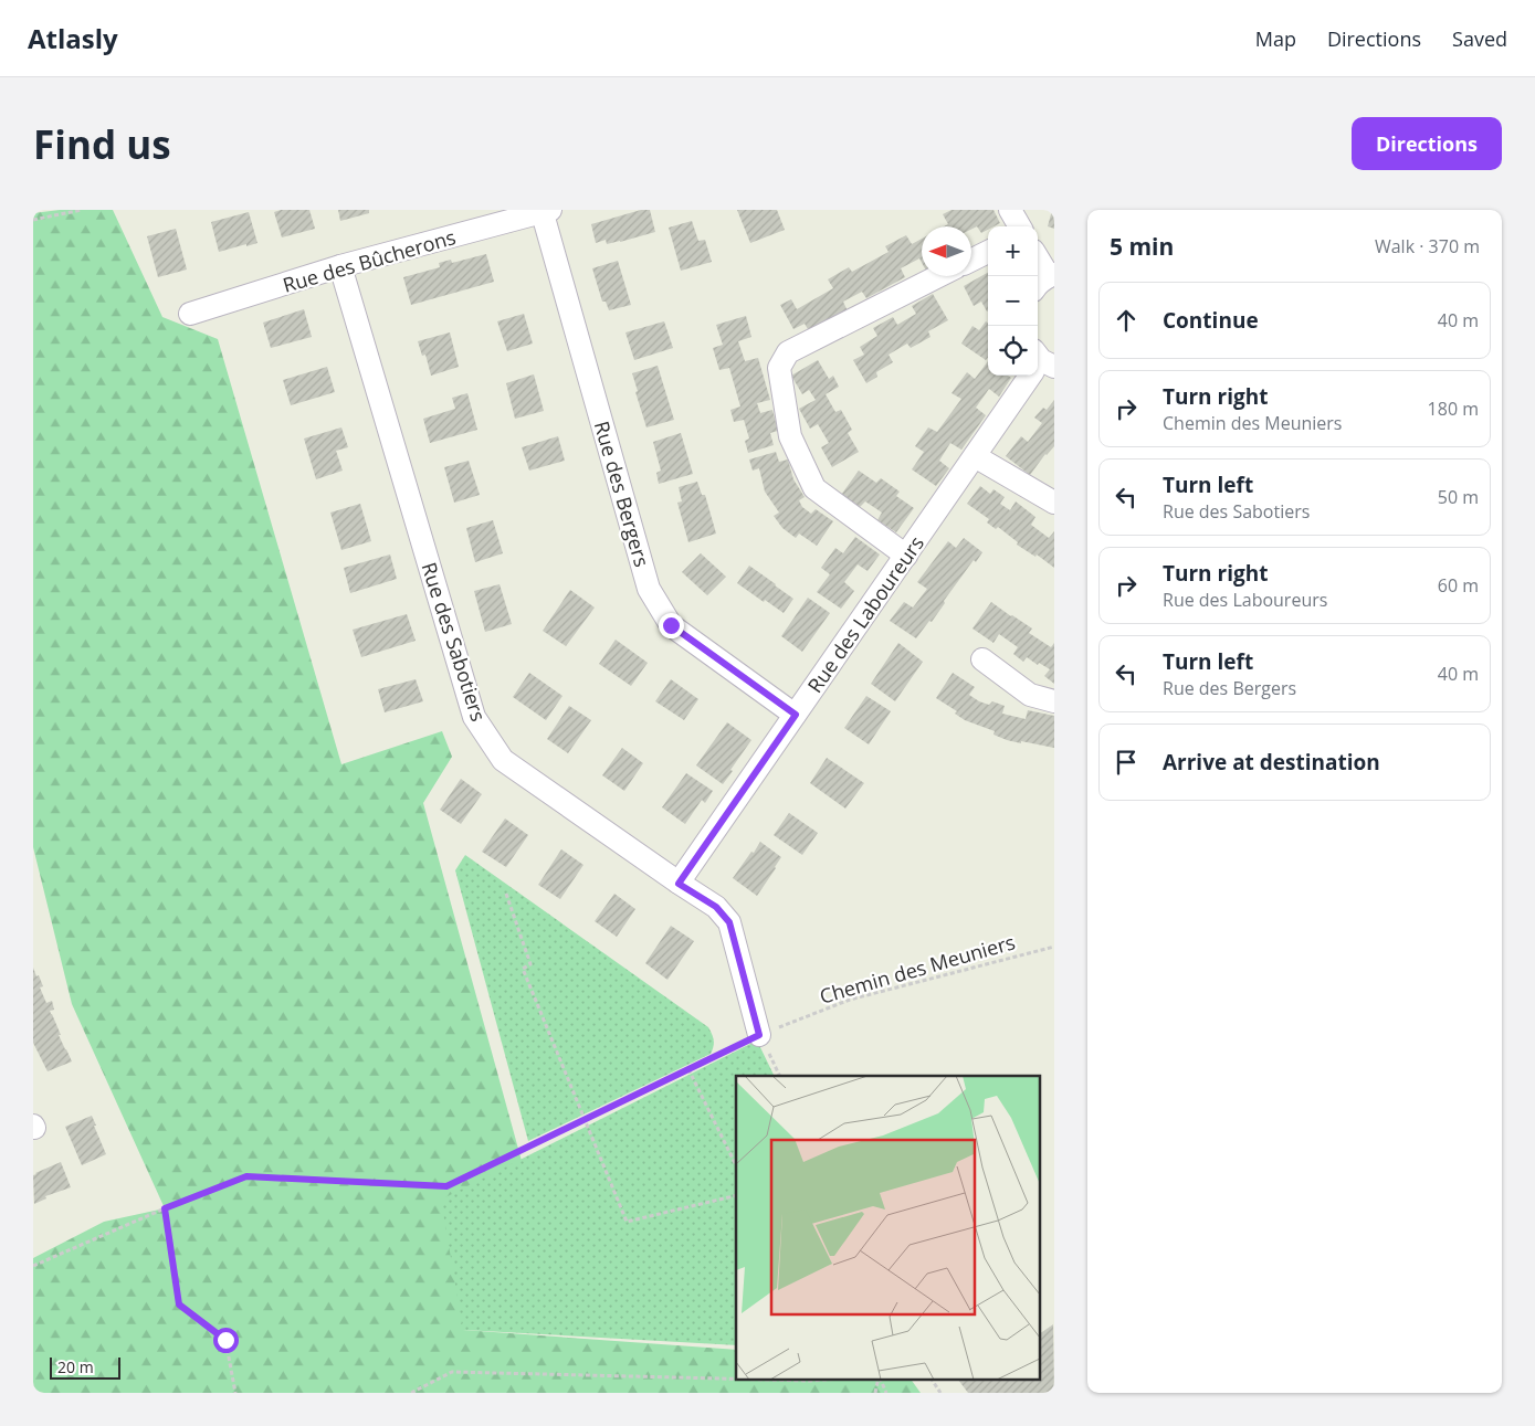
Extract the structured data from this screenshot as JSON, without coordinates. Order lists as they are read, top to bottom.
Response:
{
  "streets": {
    "street": [
      "Rue des Bûcherons",
      "Rue des Bergers",
      "Rue des Laboureurs",
      "Rue des Sabotiers"
    ],
    "path": ["Chemin des Meuniers"]
  },
  "crossings": [
    ["Rue des Bûcherons", "Rue des Bergers"],
    ["Rue des Bûcherons", "Rue des Sabotiers"],
    ["Rue des Bergers", "Rue des Laboureurs"],
    ["Rue des Laboureurs", "Rue des Sabotiers"],
    ["Rue des Sabotiers", "Chemin des Meuniers"]
  ],
  "scale_bar": "20 m",
  "north": "left",
  "page": {
    "header": "Atlasly",
    "nav": ["Map", "Directions", "Saved"],
    "buttons": "Directions",
    "title": "Find us",
    "heading": ["5 min", "Walk · 370 m"],
    "map_buttons": ["+", "−"],
    "list": [
      ["Continue", "40 m"],
      ["Turn right", "Chemin des Meuniers", "180 m"],
      ["Turn left", "Rue des Sabotiers", "50 m"],
      ["Turn right", "Rue des Laboureurs", "60 m"],
      ["Turn left", "Rue des Bergers", "40 m"],
      "Arrive at destination"
    ],
    "scale": "20 m"
  }
}
